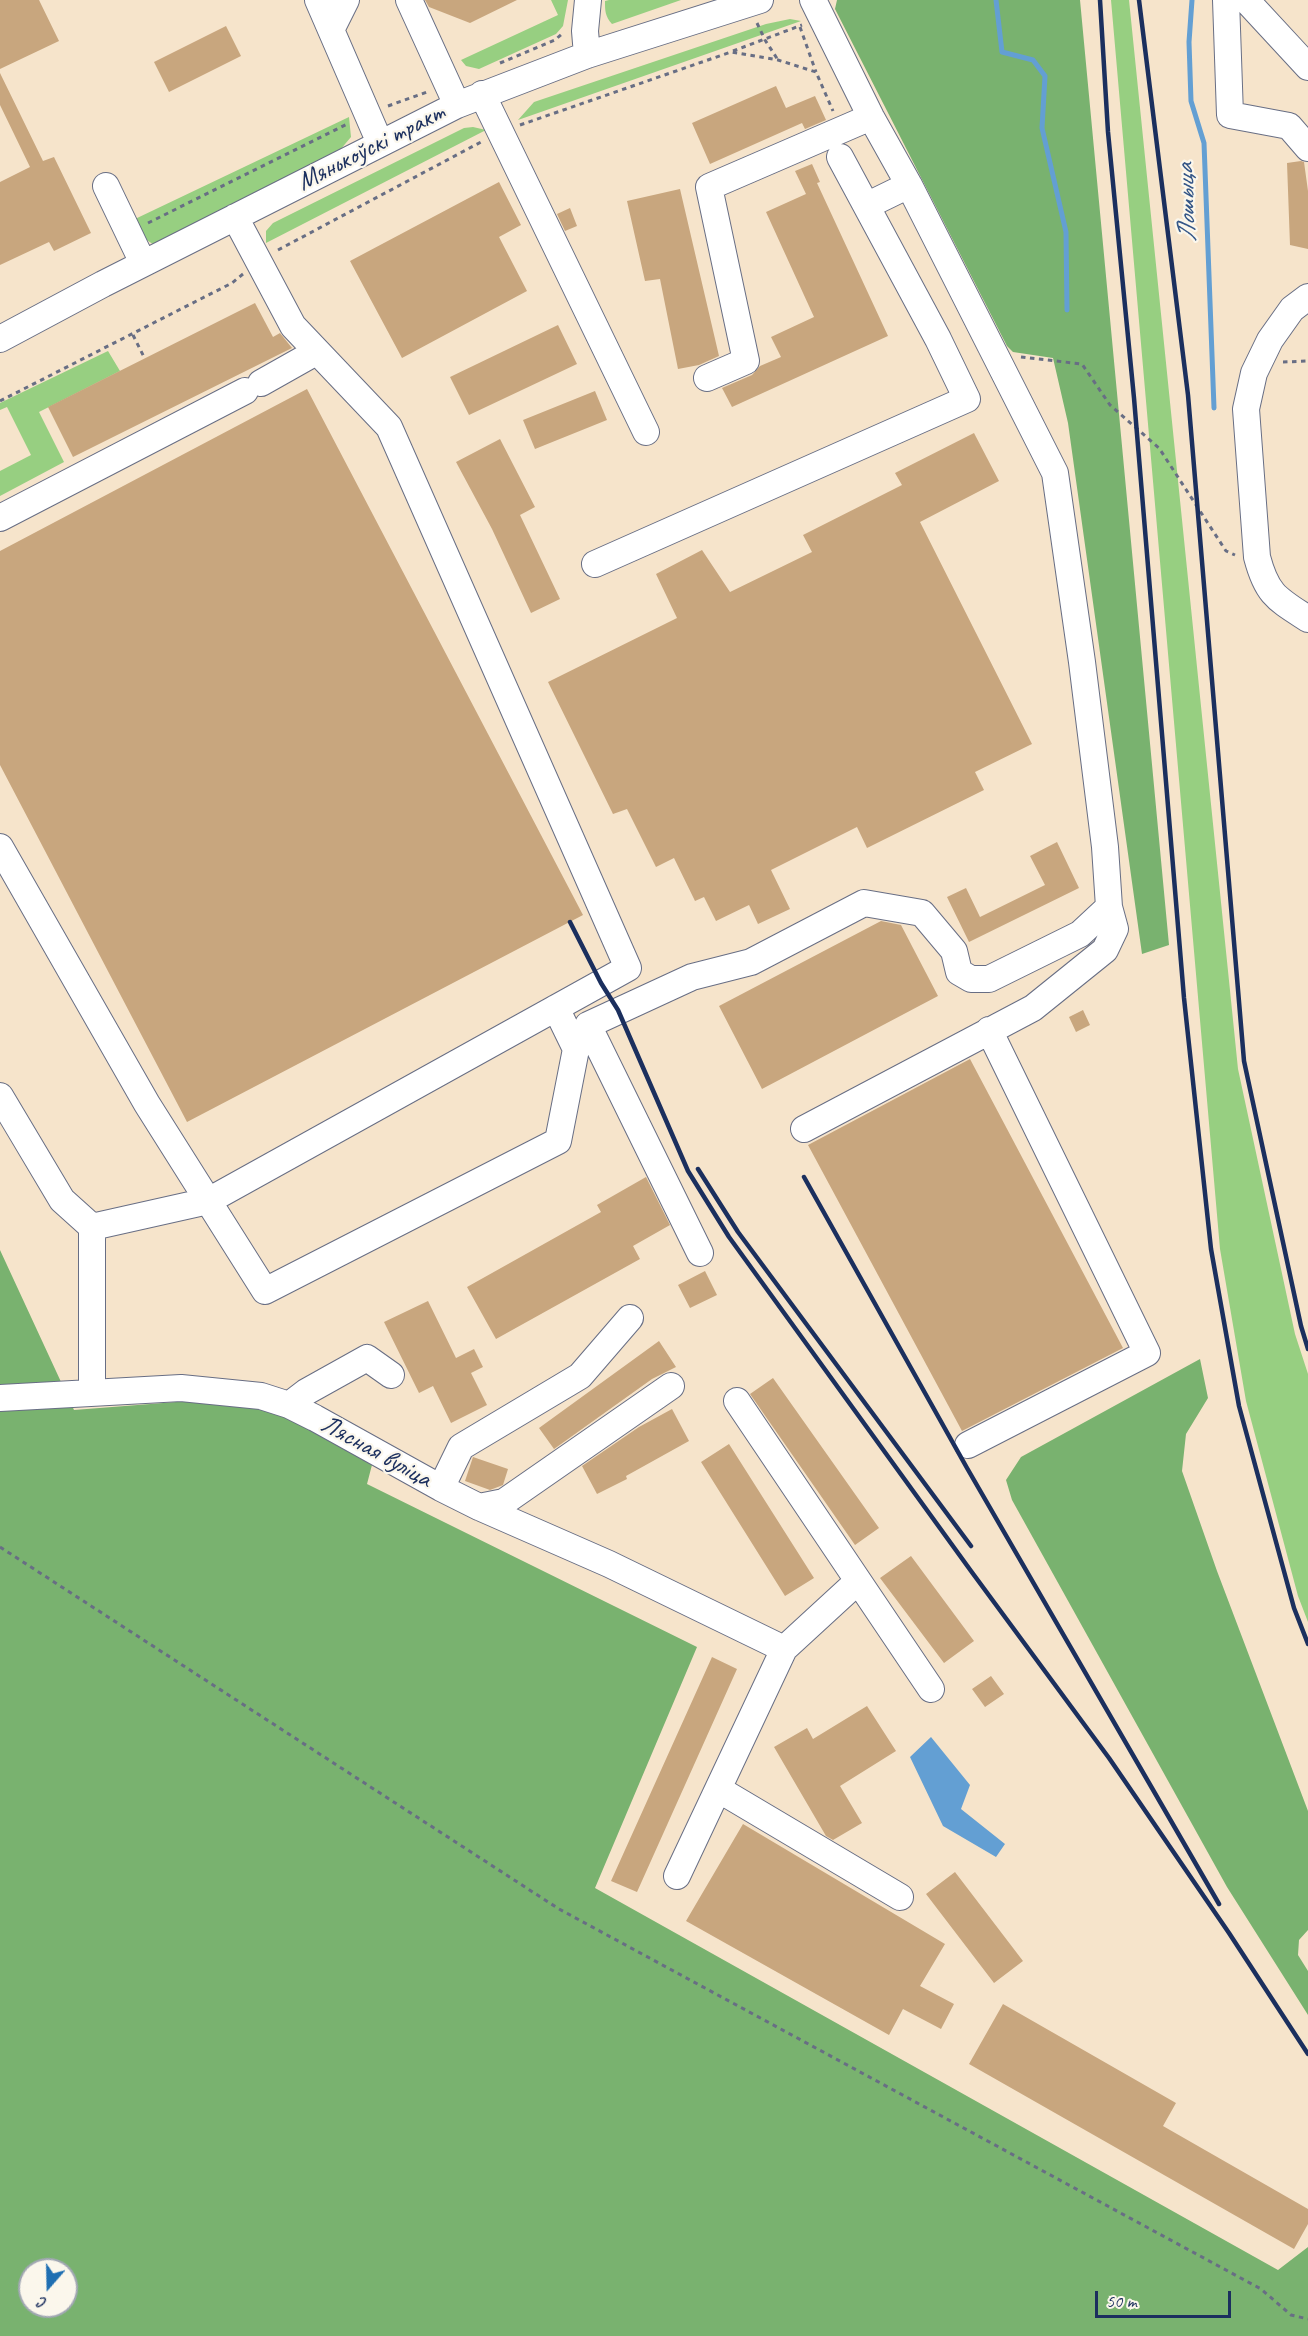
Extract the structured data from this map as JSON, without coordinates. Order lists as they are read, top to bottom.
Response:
{
  "streets": {
    "street": ["Мянькоўскі тракт", "Лясная вуліца"]
  },
  "water": ["Лошыца"],
  "scale_bar": "50 m",
  "north": "bottom"
}
